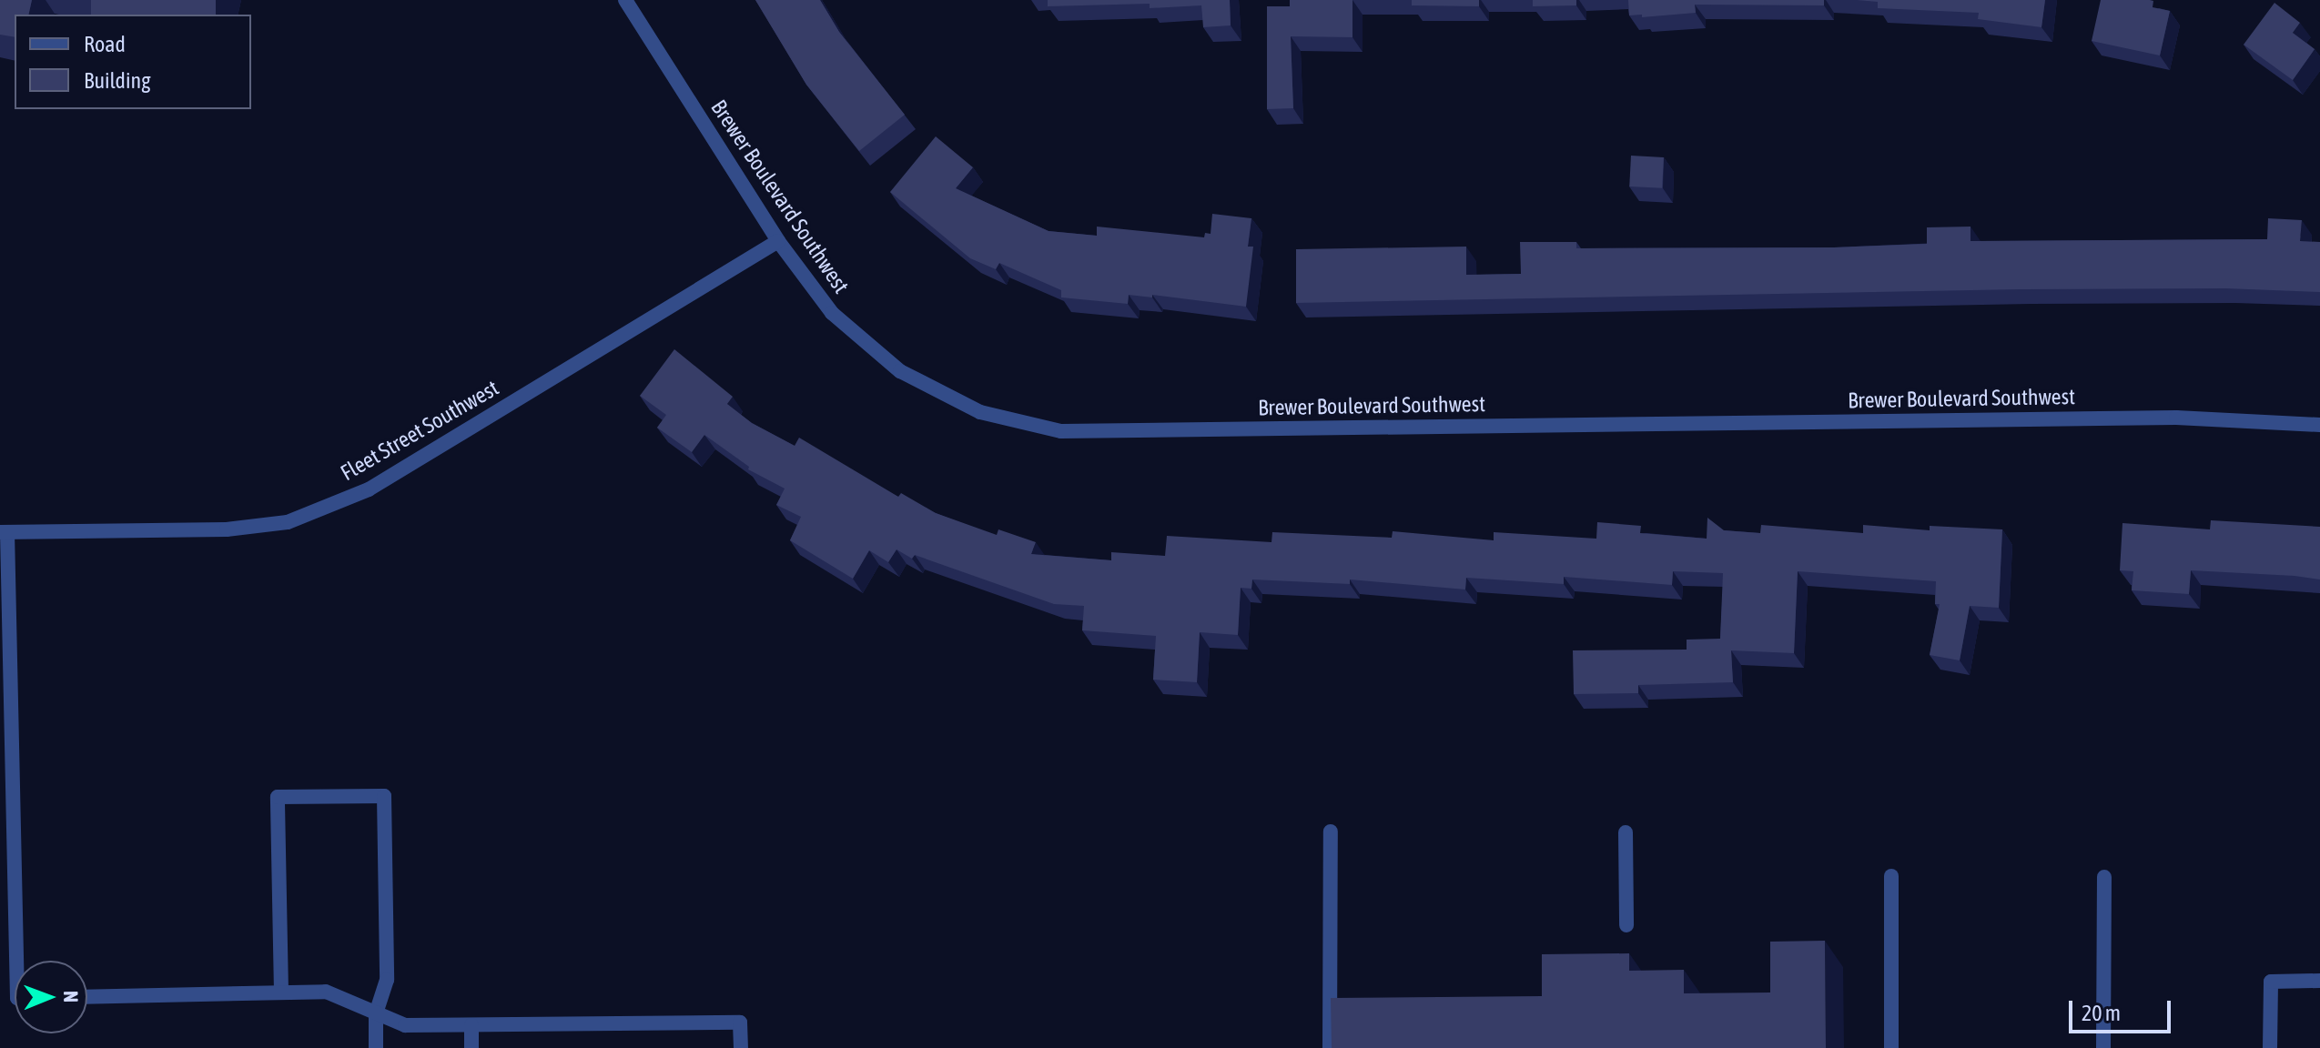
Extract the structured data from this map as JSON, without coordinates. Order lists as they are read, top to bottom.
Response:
{
  "streets": {
    "street": ["Brewer Boulevard Southwest", "Fleet Street Southwest"]
  },
  "crossings": [
    ["Brewer Boulevard Southwest", "Fleet Street Southwest"]
  ],
  "legend": ["Road", "Building"],
  "scale_bar": "20 m",
  "north": "right"
}
